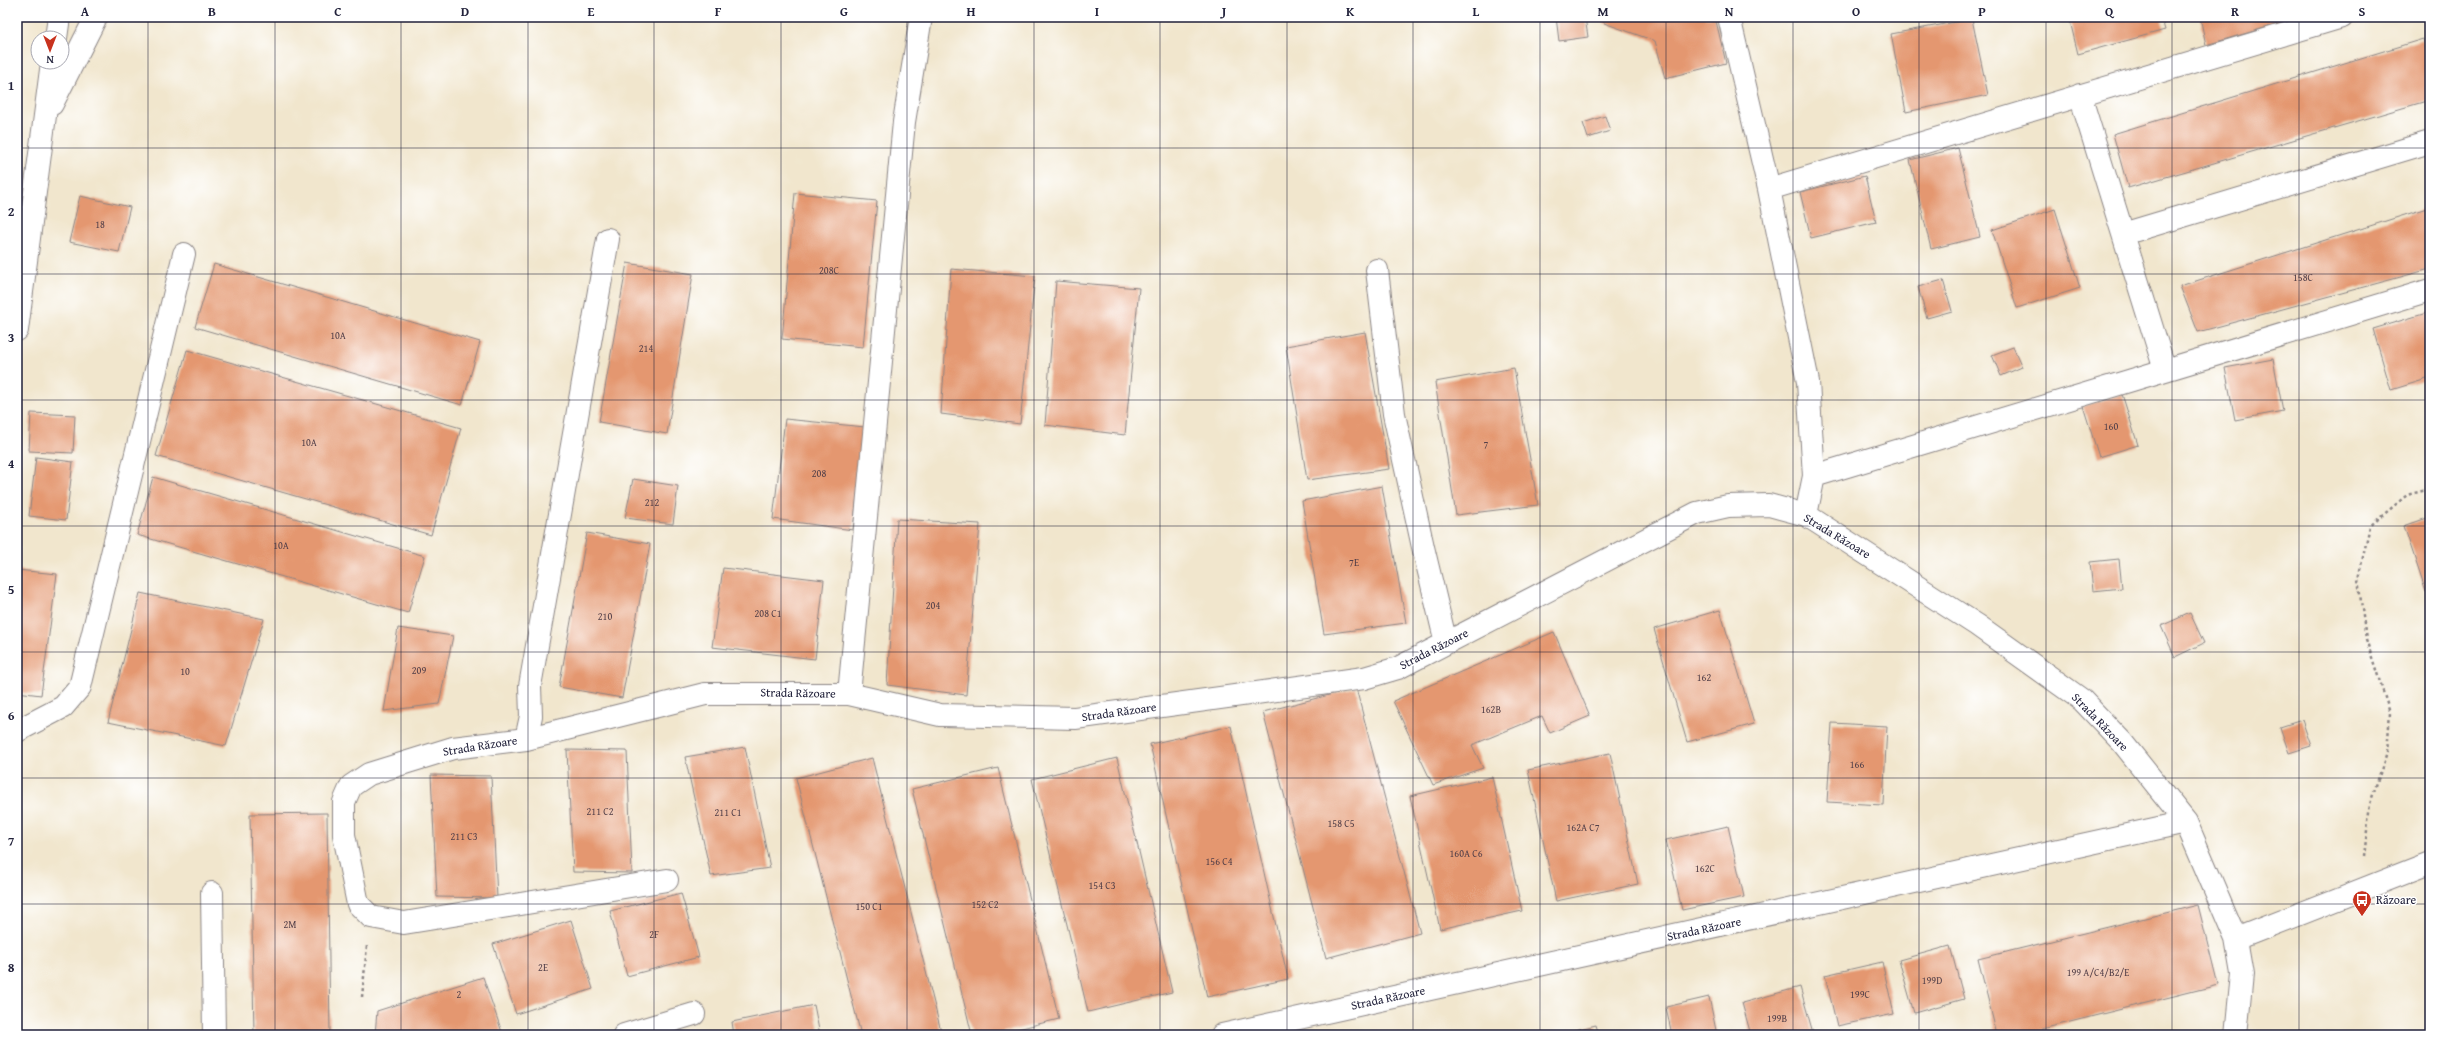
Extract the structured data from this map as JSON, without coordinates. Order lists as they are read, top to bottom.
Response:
{
  "streets": {
    "street": ["Strada Răzoare"]
  },
  "places": {
    "bus stop": ["Răzoare"]
  },
  "house_numbers": [
    "18",
    "208C",
    "158C",
    "10A",
    "214",
    "160",
    "10A",
    "7",
    "208",
    "212",
    "10A",
    "7E",
    "204",
    "208 C1",
    "210",
    "209",
    "10",
    "162",
    "162B",
    "166",
    "211 C2",
    "211 C1",
    "158 C5",
    "162A C7",
    "211 C3",
    "160A C6",
    "156 C4",
    "162C",
    "154 C3",
    "152 C2",
    "150 C1",
    "2M",
    "2F",
    "2E",
    "199 A/C4/B2/E",
    "199D",
    "2",
    "199C",
    "199B"
  ],
  "north": "bottom",
  "grid": {
    "columns": [
      "A",
      "B",
      "C",
      "D",
      "E",
      "F",
      "G",
      "H",
      "I",
      "J",
      "K",
      "L",
      "M",
      "N",
      "O",
      "P",
      "Q",
      "R",
      "S"
    ],
    "rows": [
      "1",
      "2",
      "3",
      "4",
      "5",
      "6",
      "7",
      "8"
    ]
  }
}
